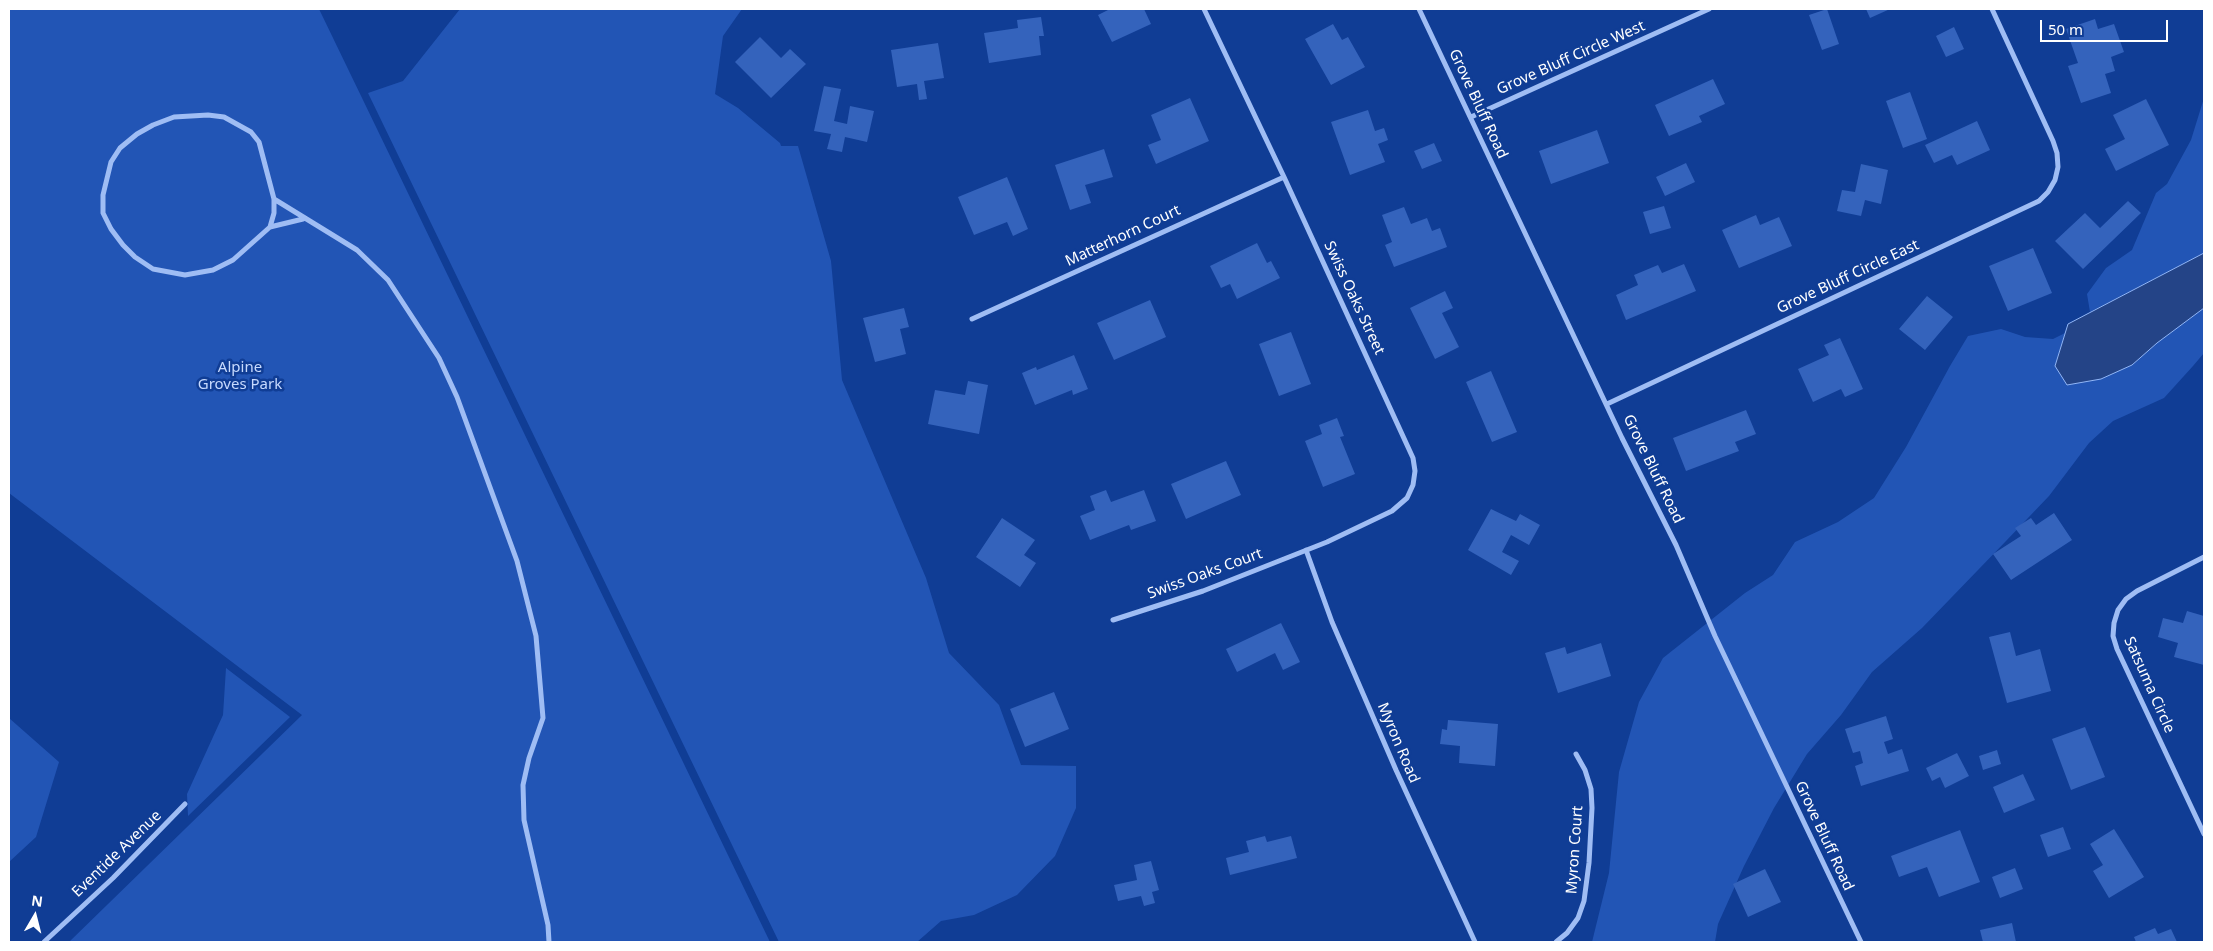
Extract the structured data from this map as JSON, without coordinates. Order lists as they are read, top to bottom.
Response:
{
  "streets": {
    "street": [
      "Grove Bluff Circle West",
      "Grove Bluff Road",
      "Matterhorn Court",
      "Grove Bluff Circle East",
      "Swiss Oaks Street",
      "Swiss Oaks Court",
      "Satsuma Circle",
      "Myron Road",
      "Myron Court",
      "Eventide Avenue"
    ]
  },
  "crossings": [
    ["Grove Bluff Circle West", "Grove Bluff Road"],
    ["Grove Bluff Road", "Grove Bluff Circle East"],
    ["Matterhorn Court", "Swiss Oaks Street"],
    ["Swiss Oaks Street", "Swiss Oaks Court"],
    ["Swiss Oaks Street", "Myron Road"],
    ["Swiss Oaks Court", "Myron Road"]
  ],
  "parks": ["Alpine Groves Park"],
  "scale_bar": "50 m",
  "north": "top"
}
